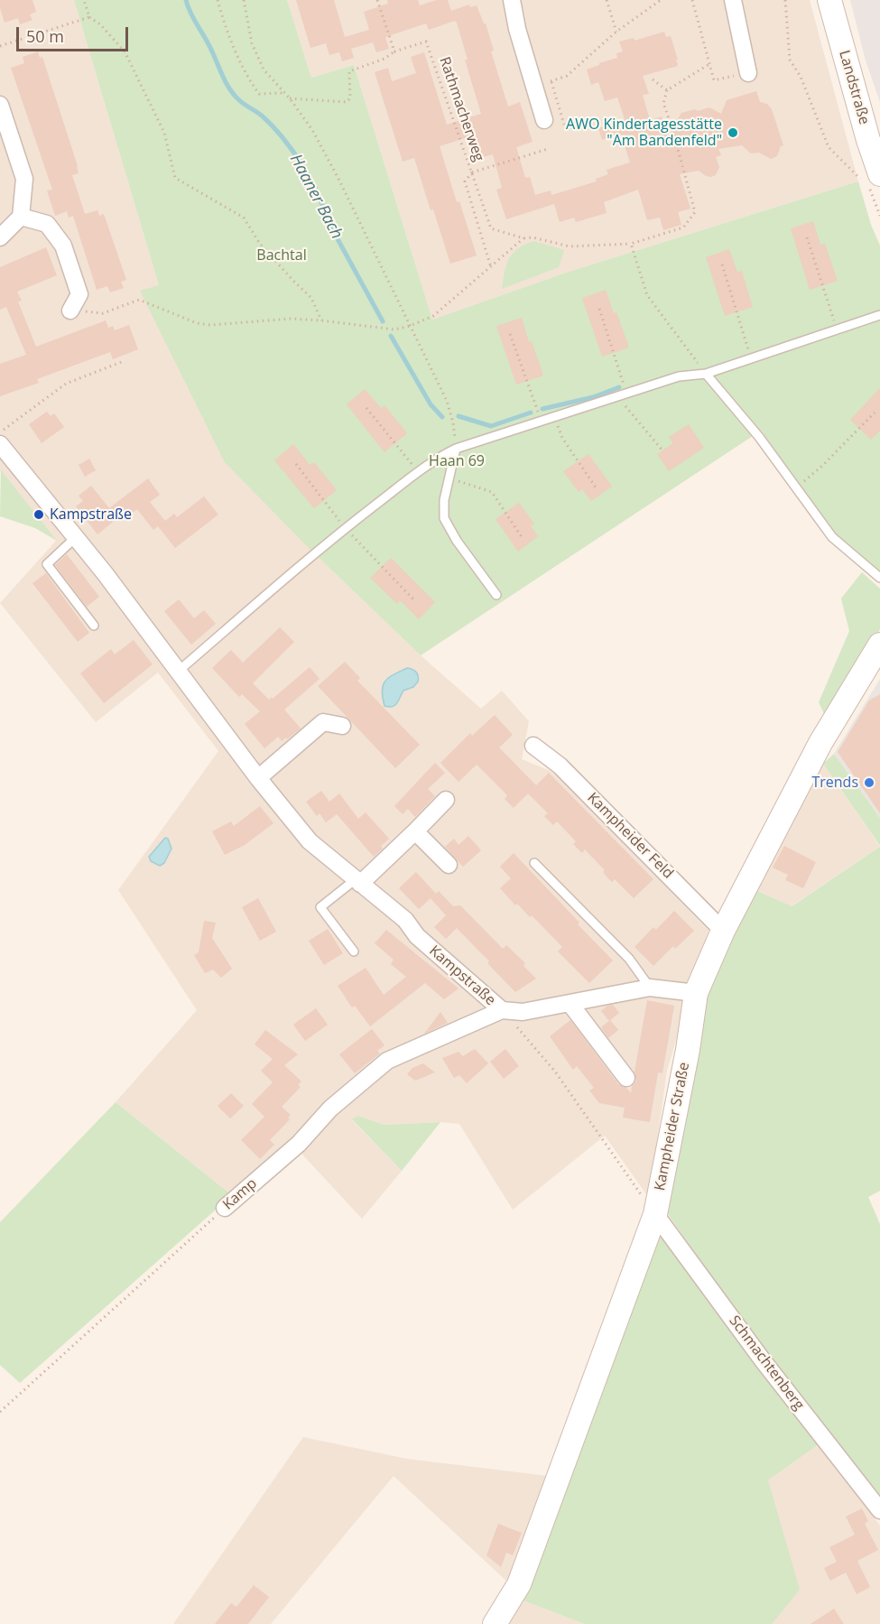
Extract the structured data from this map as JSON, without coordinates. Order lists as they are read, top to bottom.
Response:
{
  "streets": {
    "street": [
      "Landstraße",
      "Kampheider Feld",
      "Kampstraße",
      "Kampheider Straße",
      "Kamp",
      "Schmachtenberg"
    ],
    "path": ["Rathmacherweg"]
  },
  "crossings": [
    ["Kampheider Feld", "Kampheider Straße"],
    ["Kampstraße", "Kampheider Straße"],
    ["Kampstraße", "Kamp"],
    ["Kampheider Straße", "Schmachtenberg"]
  ],
  "water": ["Haaner Bach"],
  "parks": ["Bachtal", "Haan 69"],
  "places": ["AWO Kindertagesstätte \"Am Bandenfeld\"", "Kampstraße", "Trends"],
  "scale_bar": "50 m"
}
